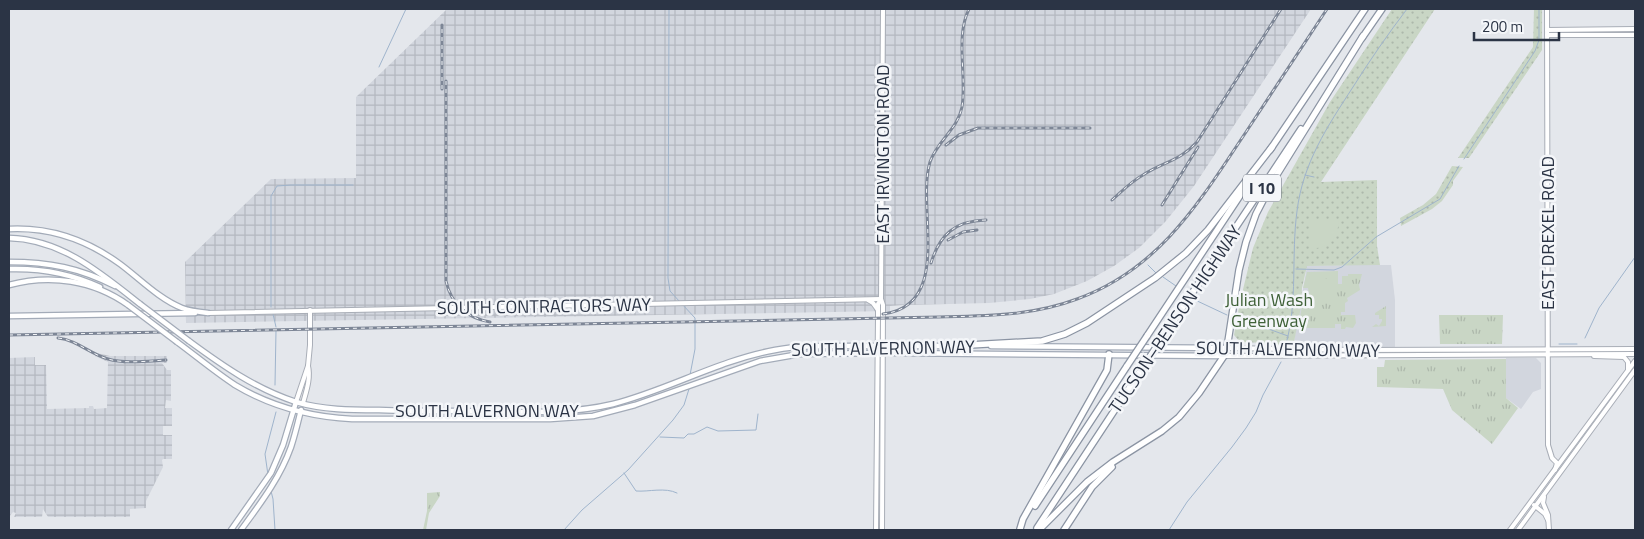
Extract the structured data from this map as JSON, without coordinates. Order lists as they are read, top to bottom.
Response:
{
  "streets": {
    "highway": ["I 10", "TUCSON–BENSON HIGHWAY"],
    "main road": ["SOUTH ALVERNON WAY"],
    "street": ["EAST IRVINGTON ROAD", "EAST DREXEL ROAD", "SOUTH CONTRACTORS WAY"]
  },
  "crossings": [
    ["EAST IRVINGTON ROAD", "SOUTH CONTRACTORS WAY"],
    ["EAST IRVINGTON ROAD", "SOUTH ALVERNON WAY"],
    ["EAST DREXEL ROAD", "SOUTH ALVERNON WAY"]
  ],
  "parks": ["Julian Wash Greenway"],
  "scale_bar": "200 m"
}
